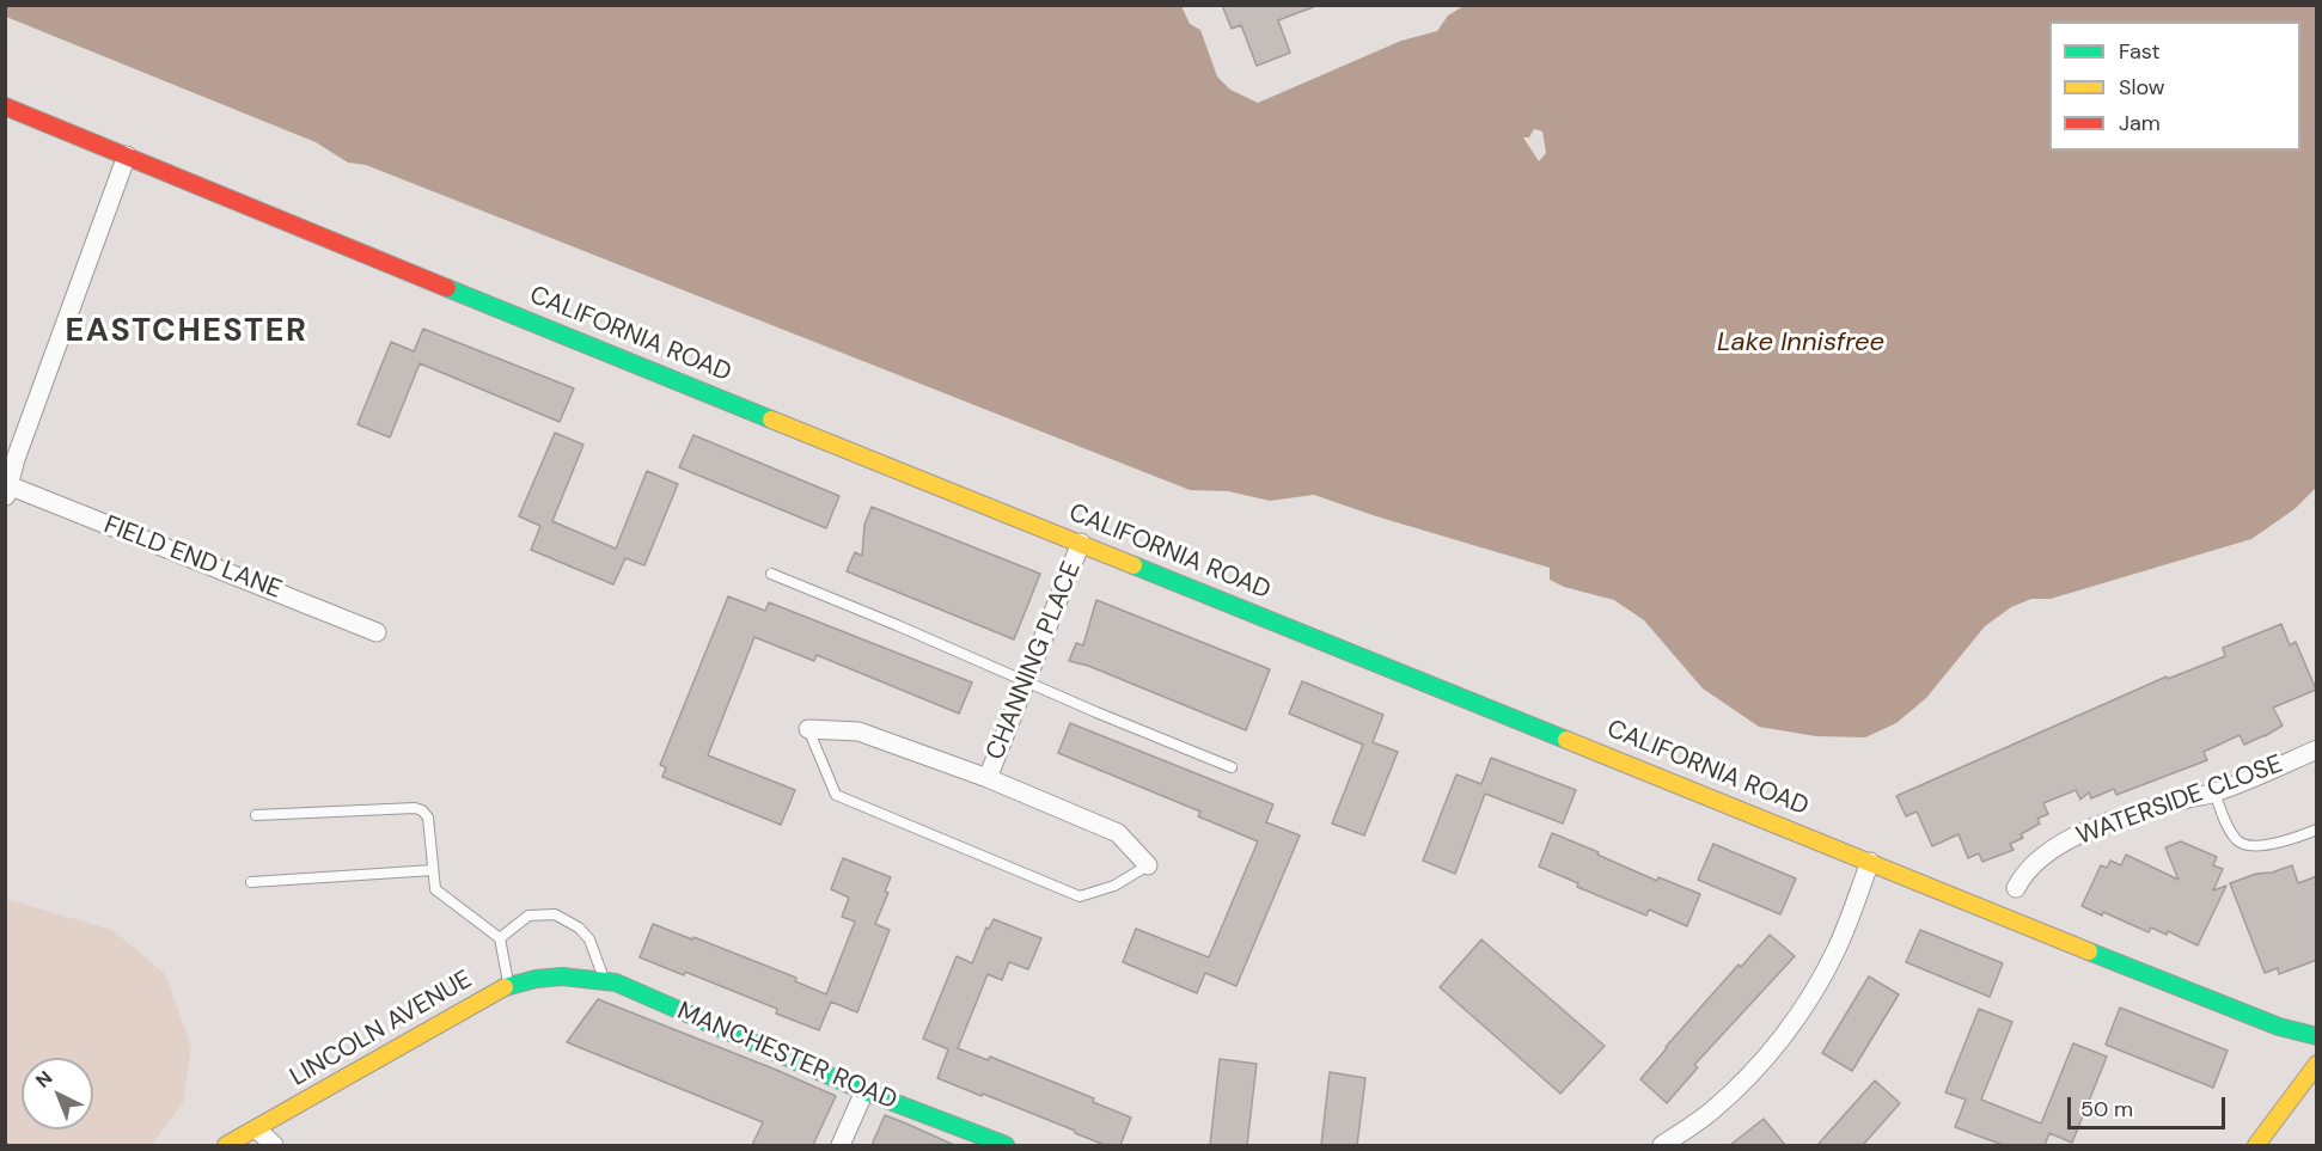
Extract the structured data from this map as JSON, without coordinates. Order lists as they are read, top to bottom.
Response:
{
  "streets": {
    "main road": ["CALIFORNIA ROAD", "LINCOLN AVENUE", "MANCHESTER ROAD"],
    "street": ["FIELD END LANE", "CHANNING PLACE", "WATERSIDE CLOSE"]
  },
  "crossings": [
    ["CALIFORNIA ROAD", "CHANNING PLACE"],
    ["LINCOLN AVENUE", "MANCHESTER ROAD"]
  ],
  "districts": ["EASTCHESTER"],
  "water": ["Lake Innisfree"],
  "legend": ["Fast", "Slow", "Jam"],
  "scale_bar": "50 m",
  "north": "top left"
}
